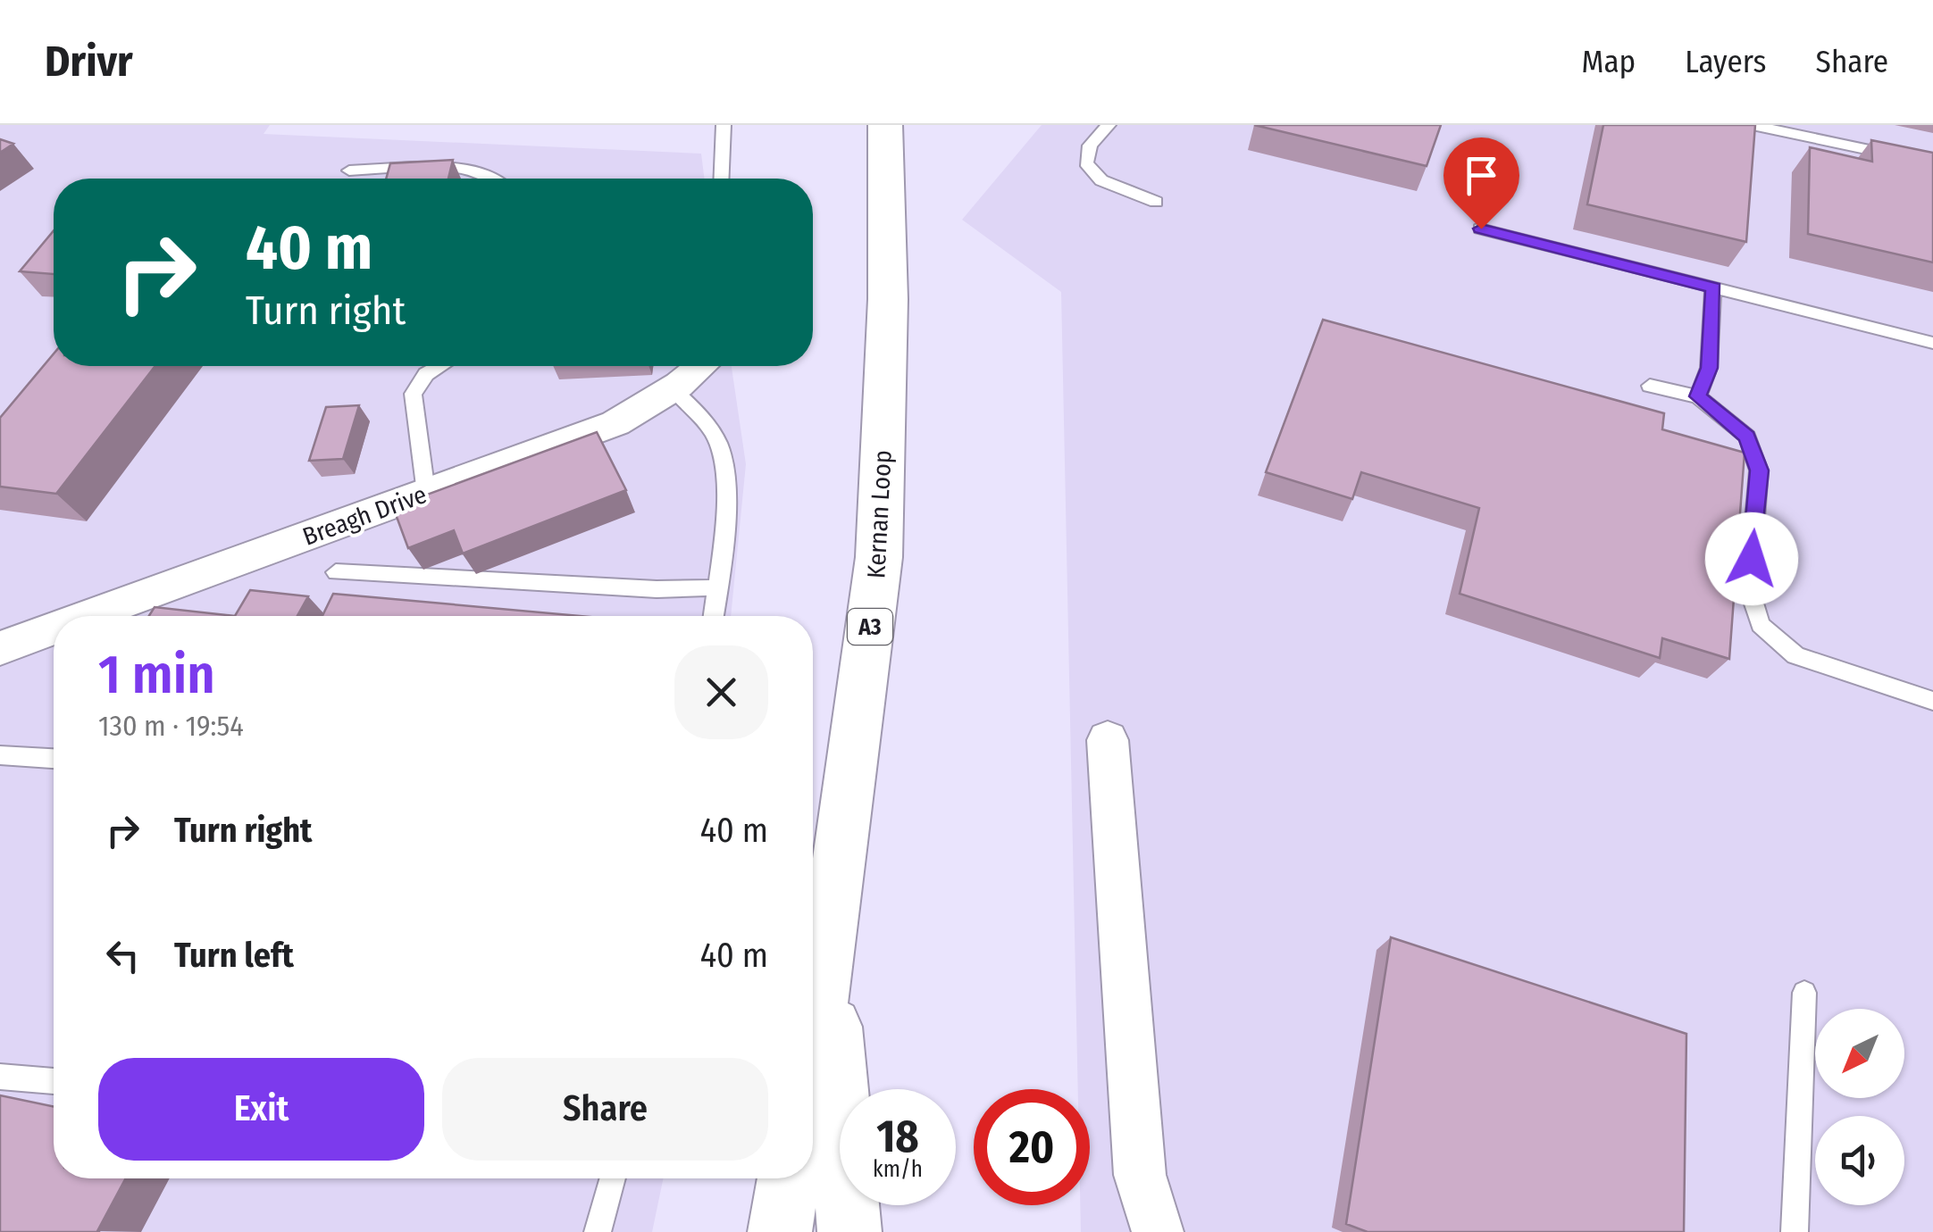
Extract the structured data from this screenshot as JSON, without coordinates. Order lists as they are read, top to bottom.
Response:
{
  "streets": {
    "highway": ["Kernan Loop", "A3"],
    "street": ["Breagh Drive"]
  },
  "crossings": [
    ["Kernan Loop", "A3"]
  ],
  "north": "bottom left",
  "page": {
    "header": "Drivr",
    "nav": ["Map", "Layers", "Share"],
    "turn": ["40 m", "Turn right"],
    "heading": ["1 min", "130 m · 19:54"],
    "list": [
      {
        "name": "Turn right",
        "value": "40 m"
      },
      {
        "name": "Turn left",
        "value": "40 m"
      }
    ],
    "buttons": ["Exit", "Share"],
    "speed": "18 km/h",
    "limit": "20"
  }
}
